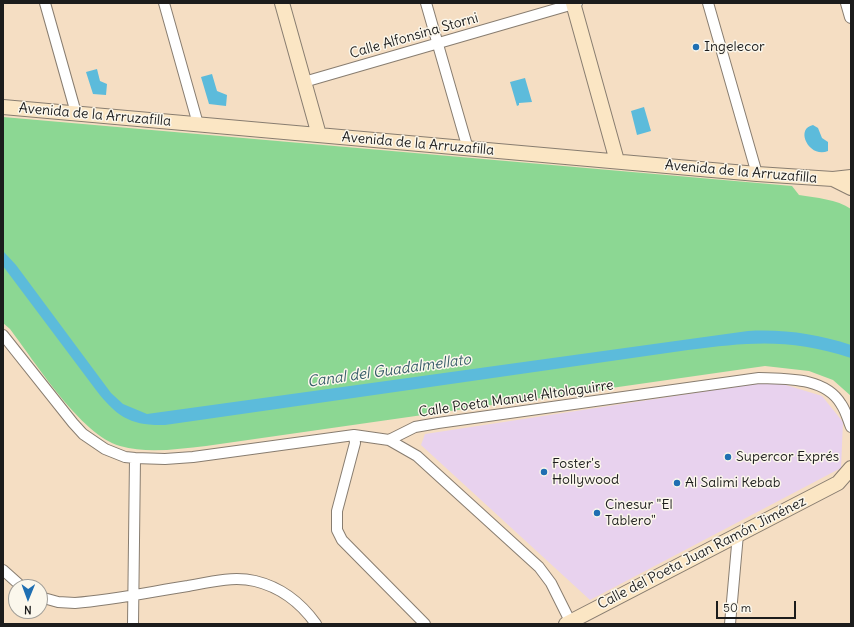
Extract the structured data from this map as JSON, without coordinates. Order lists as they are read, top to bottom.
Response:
{
  "streets": {
    "main road": ["Avenida de la Arruzafilla", "Calle del Poeta Juan Ramón Jiménez"],
    "street": ["Calle Alfonsina Storni", "Calle Poeta Manuel Altolaguirre"]
  },
  "water": ["Canal del Guadalmellato"],
  "places": [
    "Ingelecor",
    "Supercor Exprés",
    "Foster's Hollywood",
    "Al Salimi Kebab",
    "Cinesur \"El Tablero\""
  ],
  "scale_bar": "50 m",
  "north": "bottom"
}
